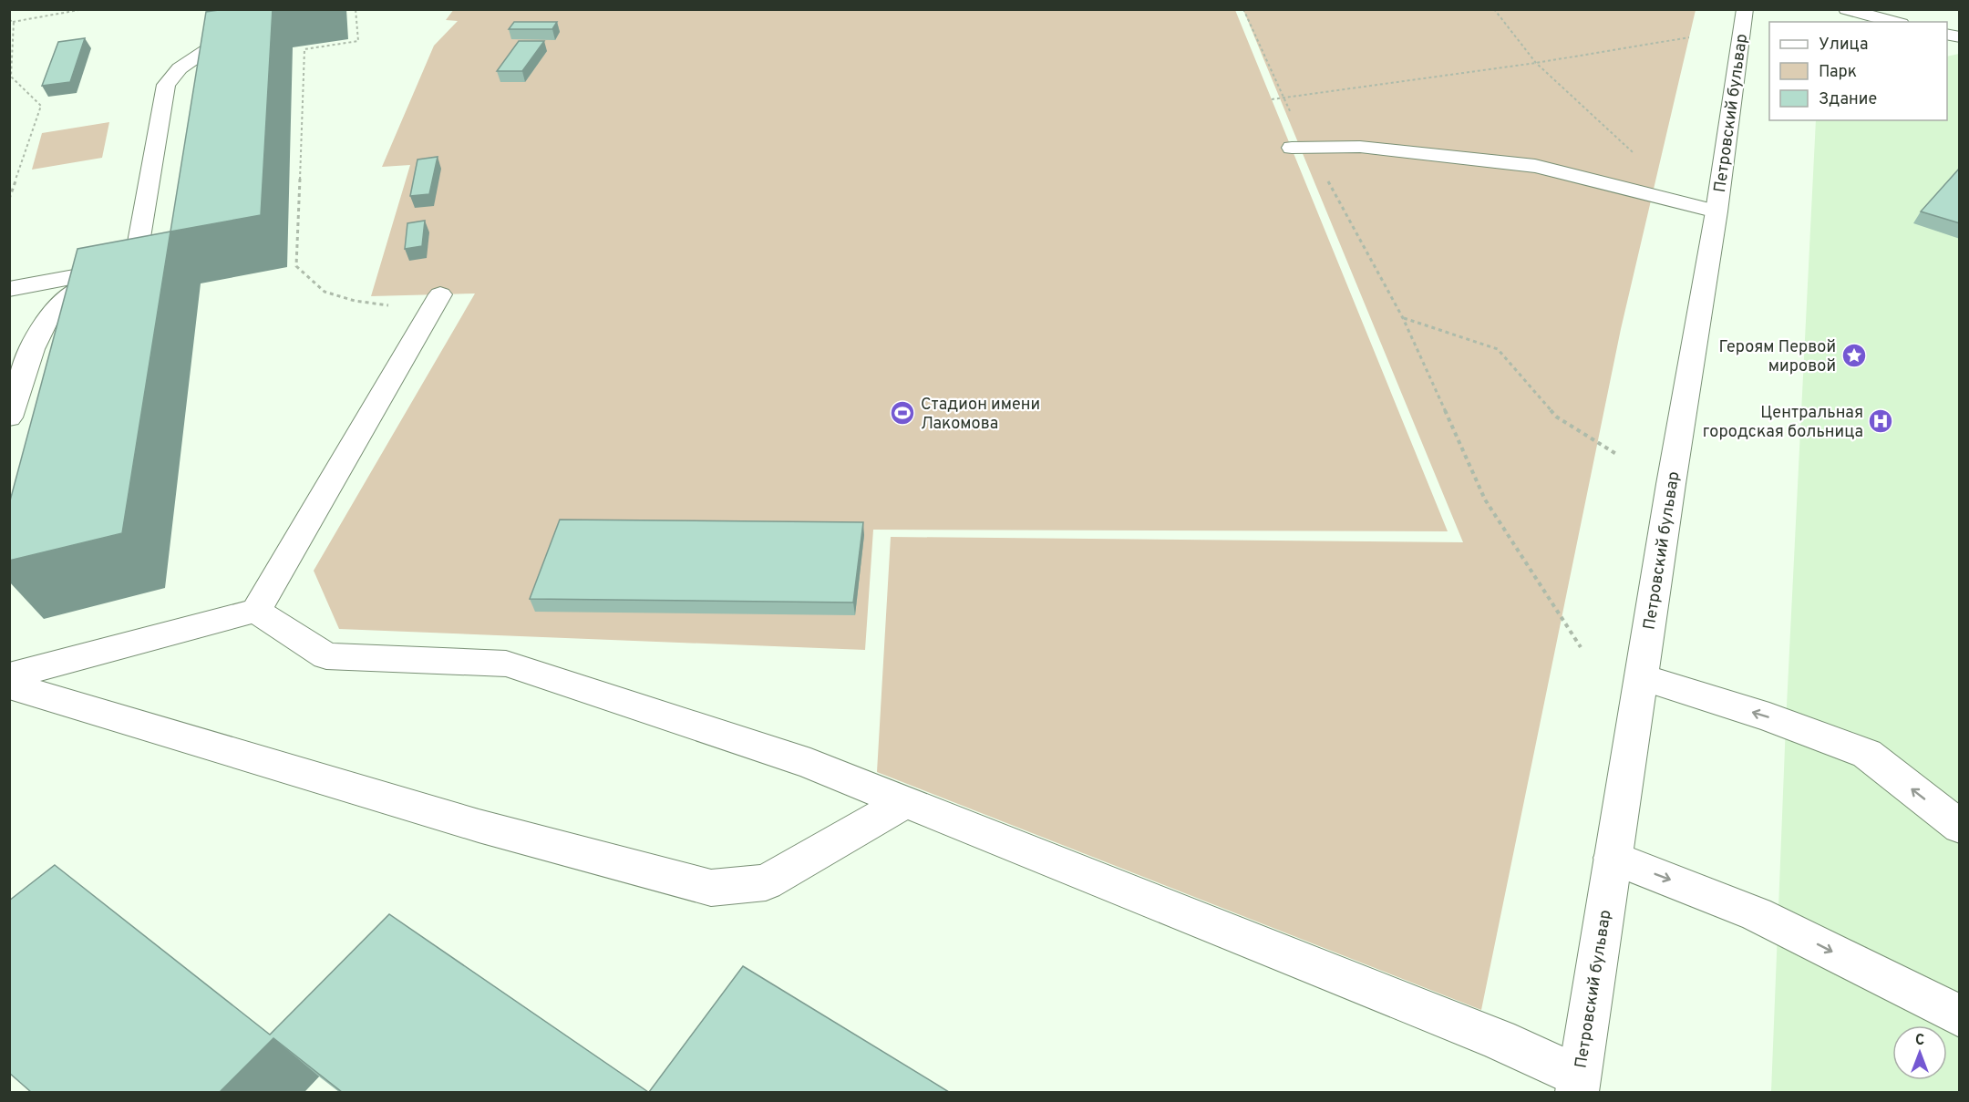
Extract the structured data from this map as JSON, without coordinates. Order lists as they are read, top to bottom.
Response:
{
  "streets": {
    "street": ["Петровский бульвар"]
  },
  "places": {
    "place": ["Героям Первой мировой"],
    "sports": ["Стадион имени Лакомова"],
    "hospital": ["Центральная городская больница"]
  },
  "legend": ["Улица", "Парк", "Здание"],
  "north": "top"
}
